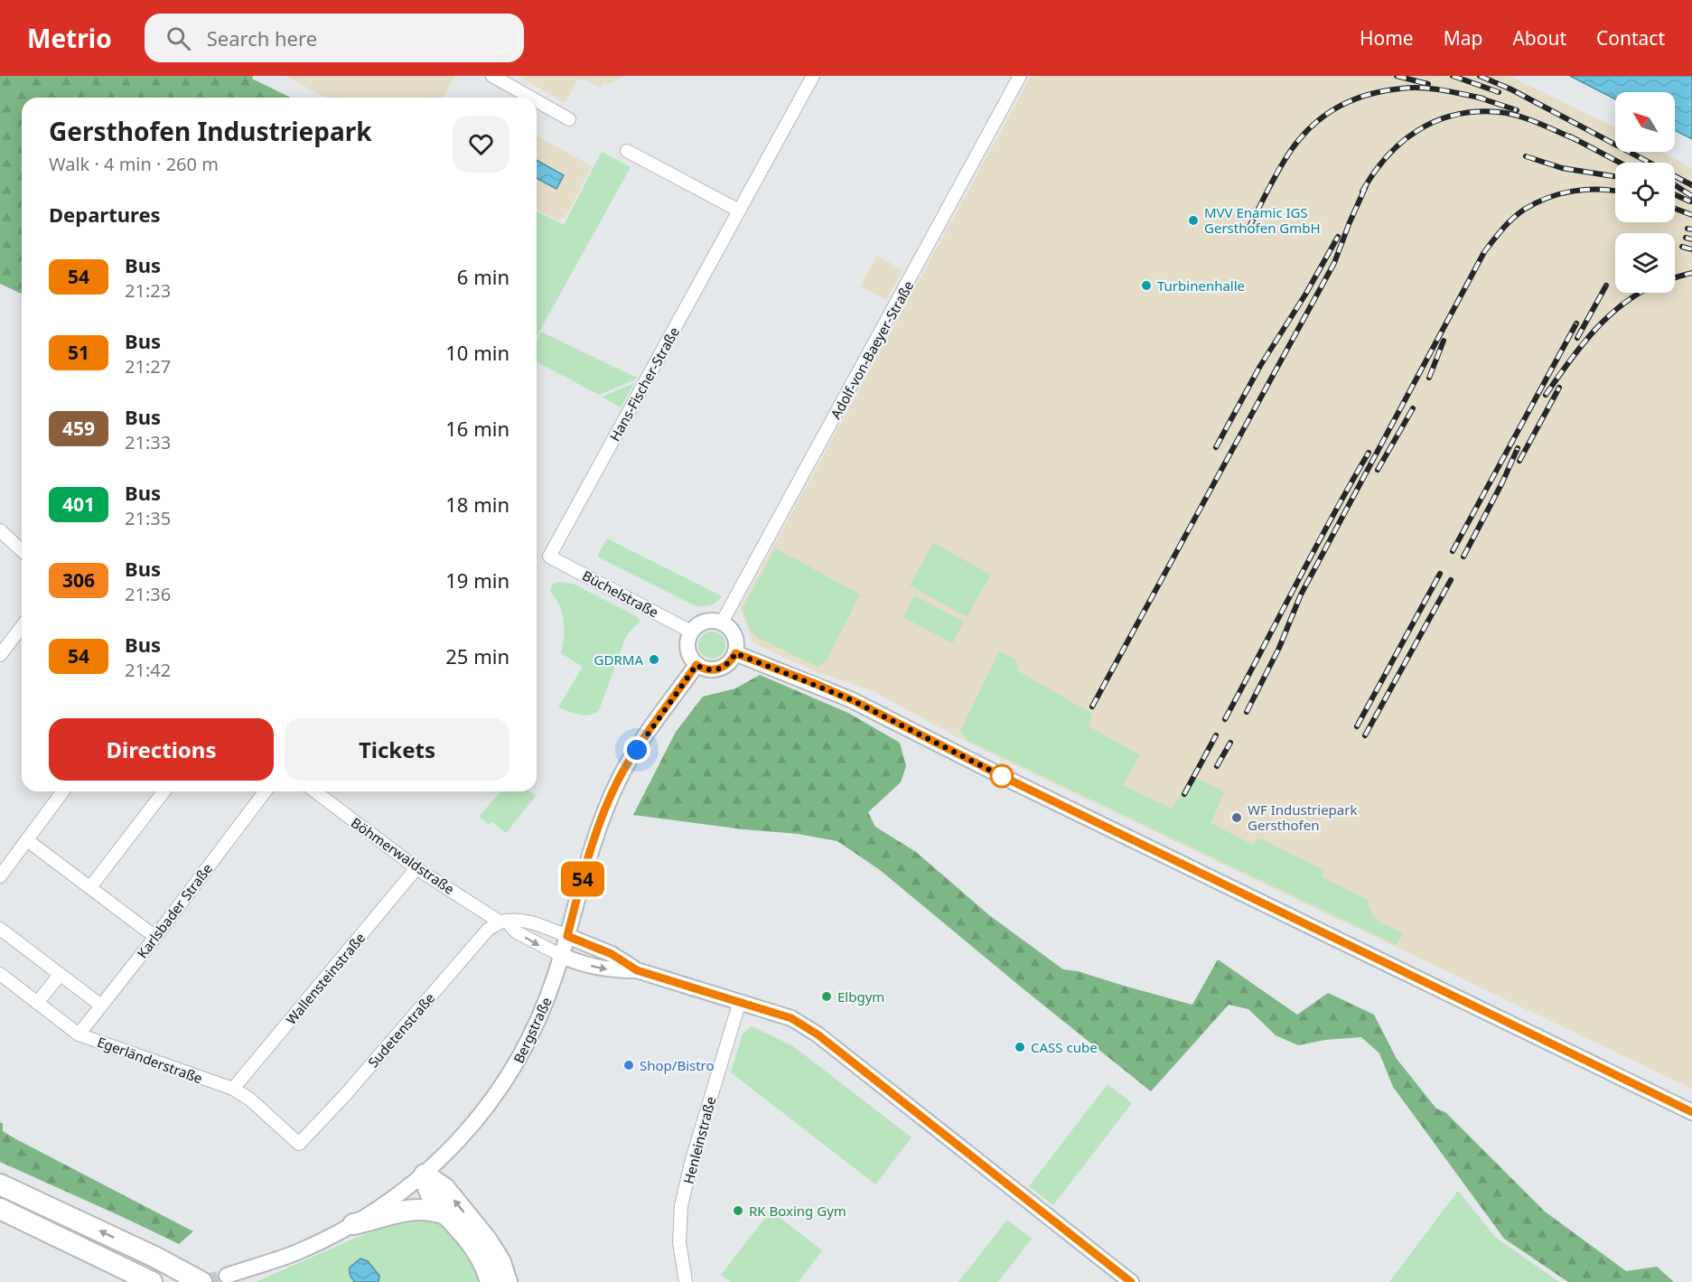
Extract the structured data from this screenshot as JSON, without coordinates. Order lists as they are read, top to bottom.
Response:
{
  "streets": {
    "street": [
      "Adolf-von-Baeyer-Straße",
      "Hans-Fischer-Straße",
      "Büchelstraße",
      "Böhmerwaldstraße",
      "Karlsbader Straße",
      "Wallensteinstraße",
      "Sudetenstraße",
      "Bergstraße",
      "Egerländerstraße",
      "Henleinstraße"
    ]
  },
  "crossings": [
    ["Adolf-von-Baeyer-Straße", "Büchelstraße"],
    ["Adolf-von-Baeyer-Straße", "Bergstraße"],
    ["Hans-Fischer-Straße", "Büchelstraße"],
    ["Büchelstraße", "Bergstraße"],
    ["Böhmerwaldstraße", "Wallensteinstraße"],
    ["Böhmerwaldstraße", "Sudetenstraße"],
    ["Karlsbader Straße", "Egerländerstraße"],
    ["Wallensteinstraße", "Egerländerstraße"],
    ["Sudetenstraße", "Egerländerstraße"]
  ],
  "places": [
    "MVV Enamic IGS Gersthofen GmbH",
    "Turbinenhalle",
    "GDRMA",
    "WF Industriepark Gersthofen",
    "Elbgym",
    "CASS cube",
    "Shop/Bistro",
    "RK Boxing Gym"
  ],
  "lines": ["bus line 54"],
  "north": "top left",
  "page": {
    "header": "Metrio",
    "search": "Search here",
    "nav": [
      "Home",
      "Map",
      "About",
      "Contact"
    ],
    "on_map": "54",
    "heading": [
      ["Gersthofen Industriepark", "Walk · 4 min · 260 m"],
      "Departures"
    ],
    "list": [
      {
        "mark": "54",
        "name": "Bus",
        "note": "21:23",
        "value": "6 min"
      },
      {
        "mark": "51",
        "name": "Bus",
        "note": "21:27",
        "value": "10 min"
      },
      {
        "mark": "459",
        "name": "Bus",
        "note": "21:33",
        "value": "16 min"
      },
      {
        "mark": "401",
        "name": "Bus",
        "note": "21:35",
        "value": "18 min"
      },
      {
        "mark": "306",
        "name": "Bus",
        "note": "21:36",
        "value": "19 min"
      },
      {
        "mark": "54",
        "name": "Bus",
        "note": "21:42",
        "value": "25 min"
      }
    ],
    "buttons": ["Directions", "Tickets"]
  }
}
